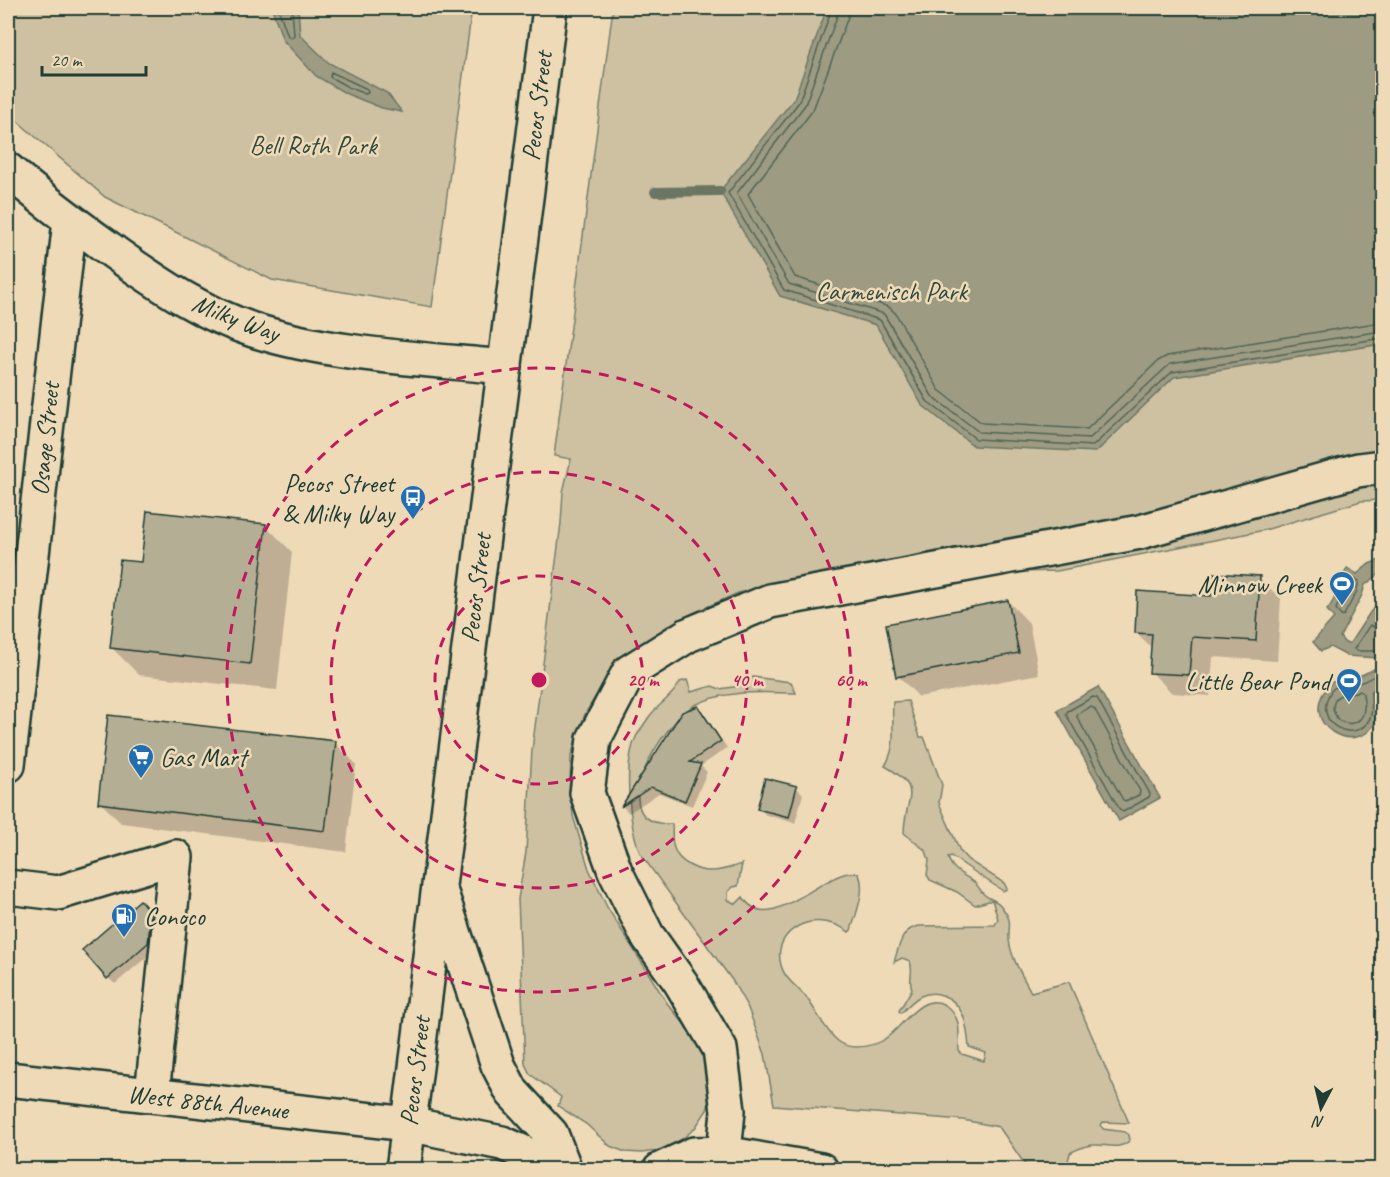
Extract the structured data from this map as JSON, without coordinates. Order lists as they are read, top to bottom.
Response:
{
  "streets": {
    "main road": [
      "Pecos Street",
      "Milky Way",
      "Osage Street",
      "West 88th Avenue"
    ]
  },
  "crossings": [
    ["Pecos Street", "Milky Way"],
    ["Pecos Street", "West 88th Avenue"],
    ["Milky Way", "Osage Street"]
  ],
  "parks": ["Bell Roth Park", "Carmenisch Park"],
  "places": {
    "bus stop": ["Pecos Street & Milky Way"],
    "sports": ["Minnow Creek", "Little Bear Pond"],
    "supermarket": ["Gas Mart"],
    "fuel station": ["Conoco"]
  },
  "scale_bar": "20 m",
  "north": "bottom",
  "rings": ["20 m", "40 m", "60 m"]
}
